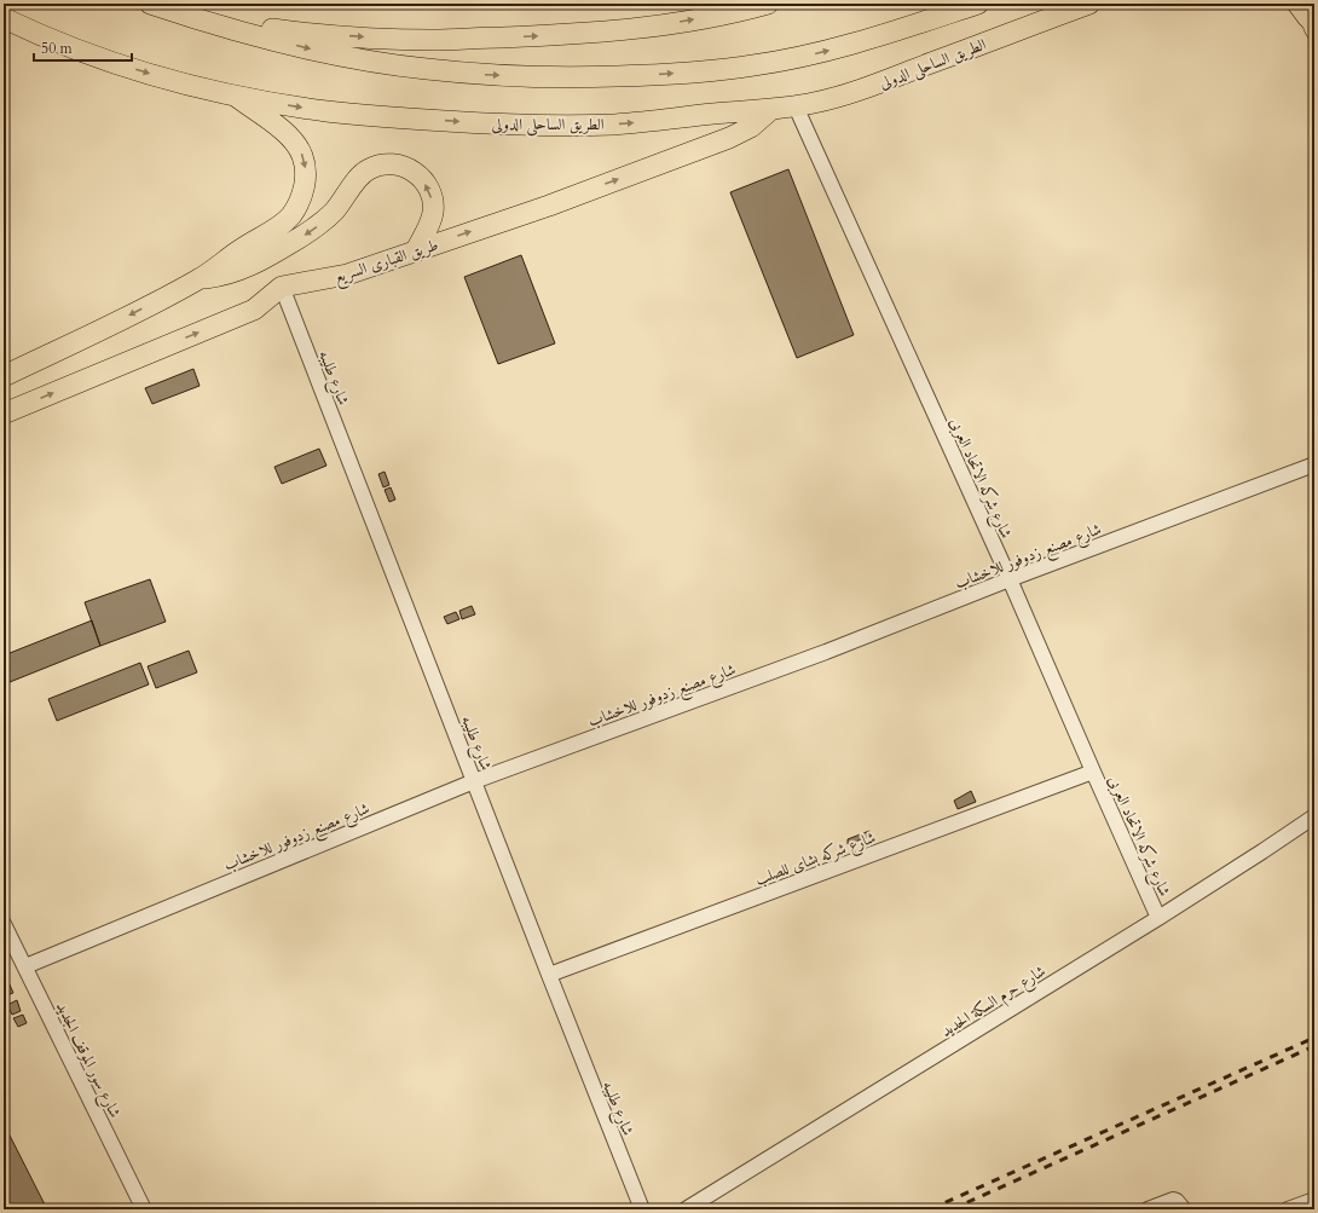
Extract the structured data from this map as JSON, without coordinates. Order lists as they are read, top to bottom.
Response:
{
  "streets": {
    "highway": ["الطريق الساحلى الدولى", "طريق القبارى السريع"],
    "street": [
      "شارع طليبه",
      "شارع شركه الاتحاد العربى",
      "شارع مصنع زدوفور للاخشاب",
      "شارع شركه بشاى للصلب",
      "شارع حرم السكة الحديد",
      "شارع سور الموقف الجديد"
    ]
  },
  "crossings": [
    ["الطريق الساحلى الدولى", "طريق القبارى السريع"],
    ["الطريق الساحلى الدولى", "شارع شركه الاتحاد العربى"],
    ["طريق القبارى السريع", "شارع طليبه"],
    ["شارع طليبه", "شارع مصنع زدوفور للاخشاب"],
    ["شارع طليبه", "شارع شركه بشاى للصلب"],
    ["شارع شركه الاتحاد العربى", "شارع مصنع زدوفور للاخشاب"],
    ["شارع شركه الاتحاد العربى", "شارع شركه بشاى للصلب"],
    ["شارع شركه الاتحاد العربى", "شارع حرم السكة الحديد"],
    ["شارع مصنع زدوفور للاخشاب", "شارع سور الموقف الجديد"]
  ],
  "scale_bar": "50 m"
}
